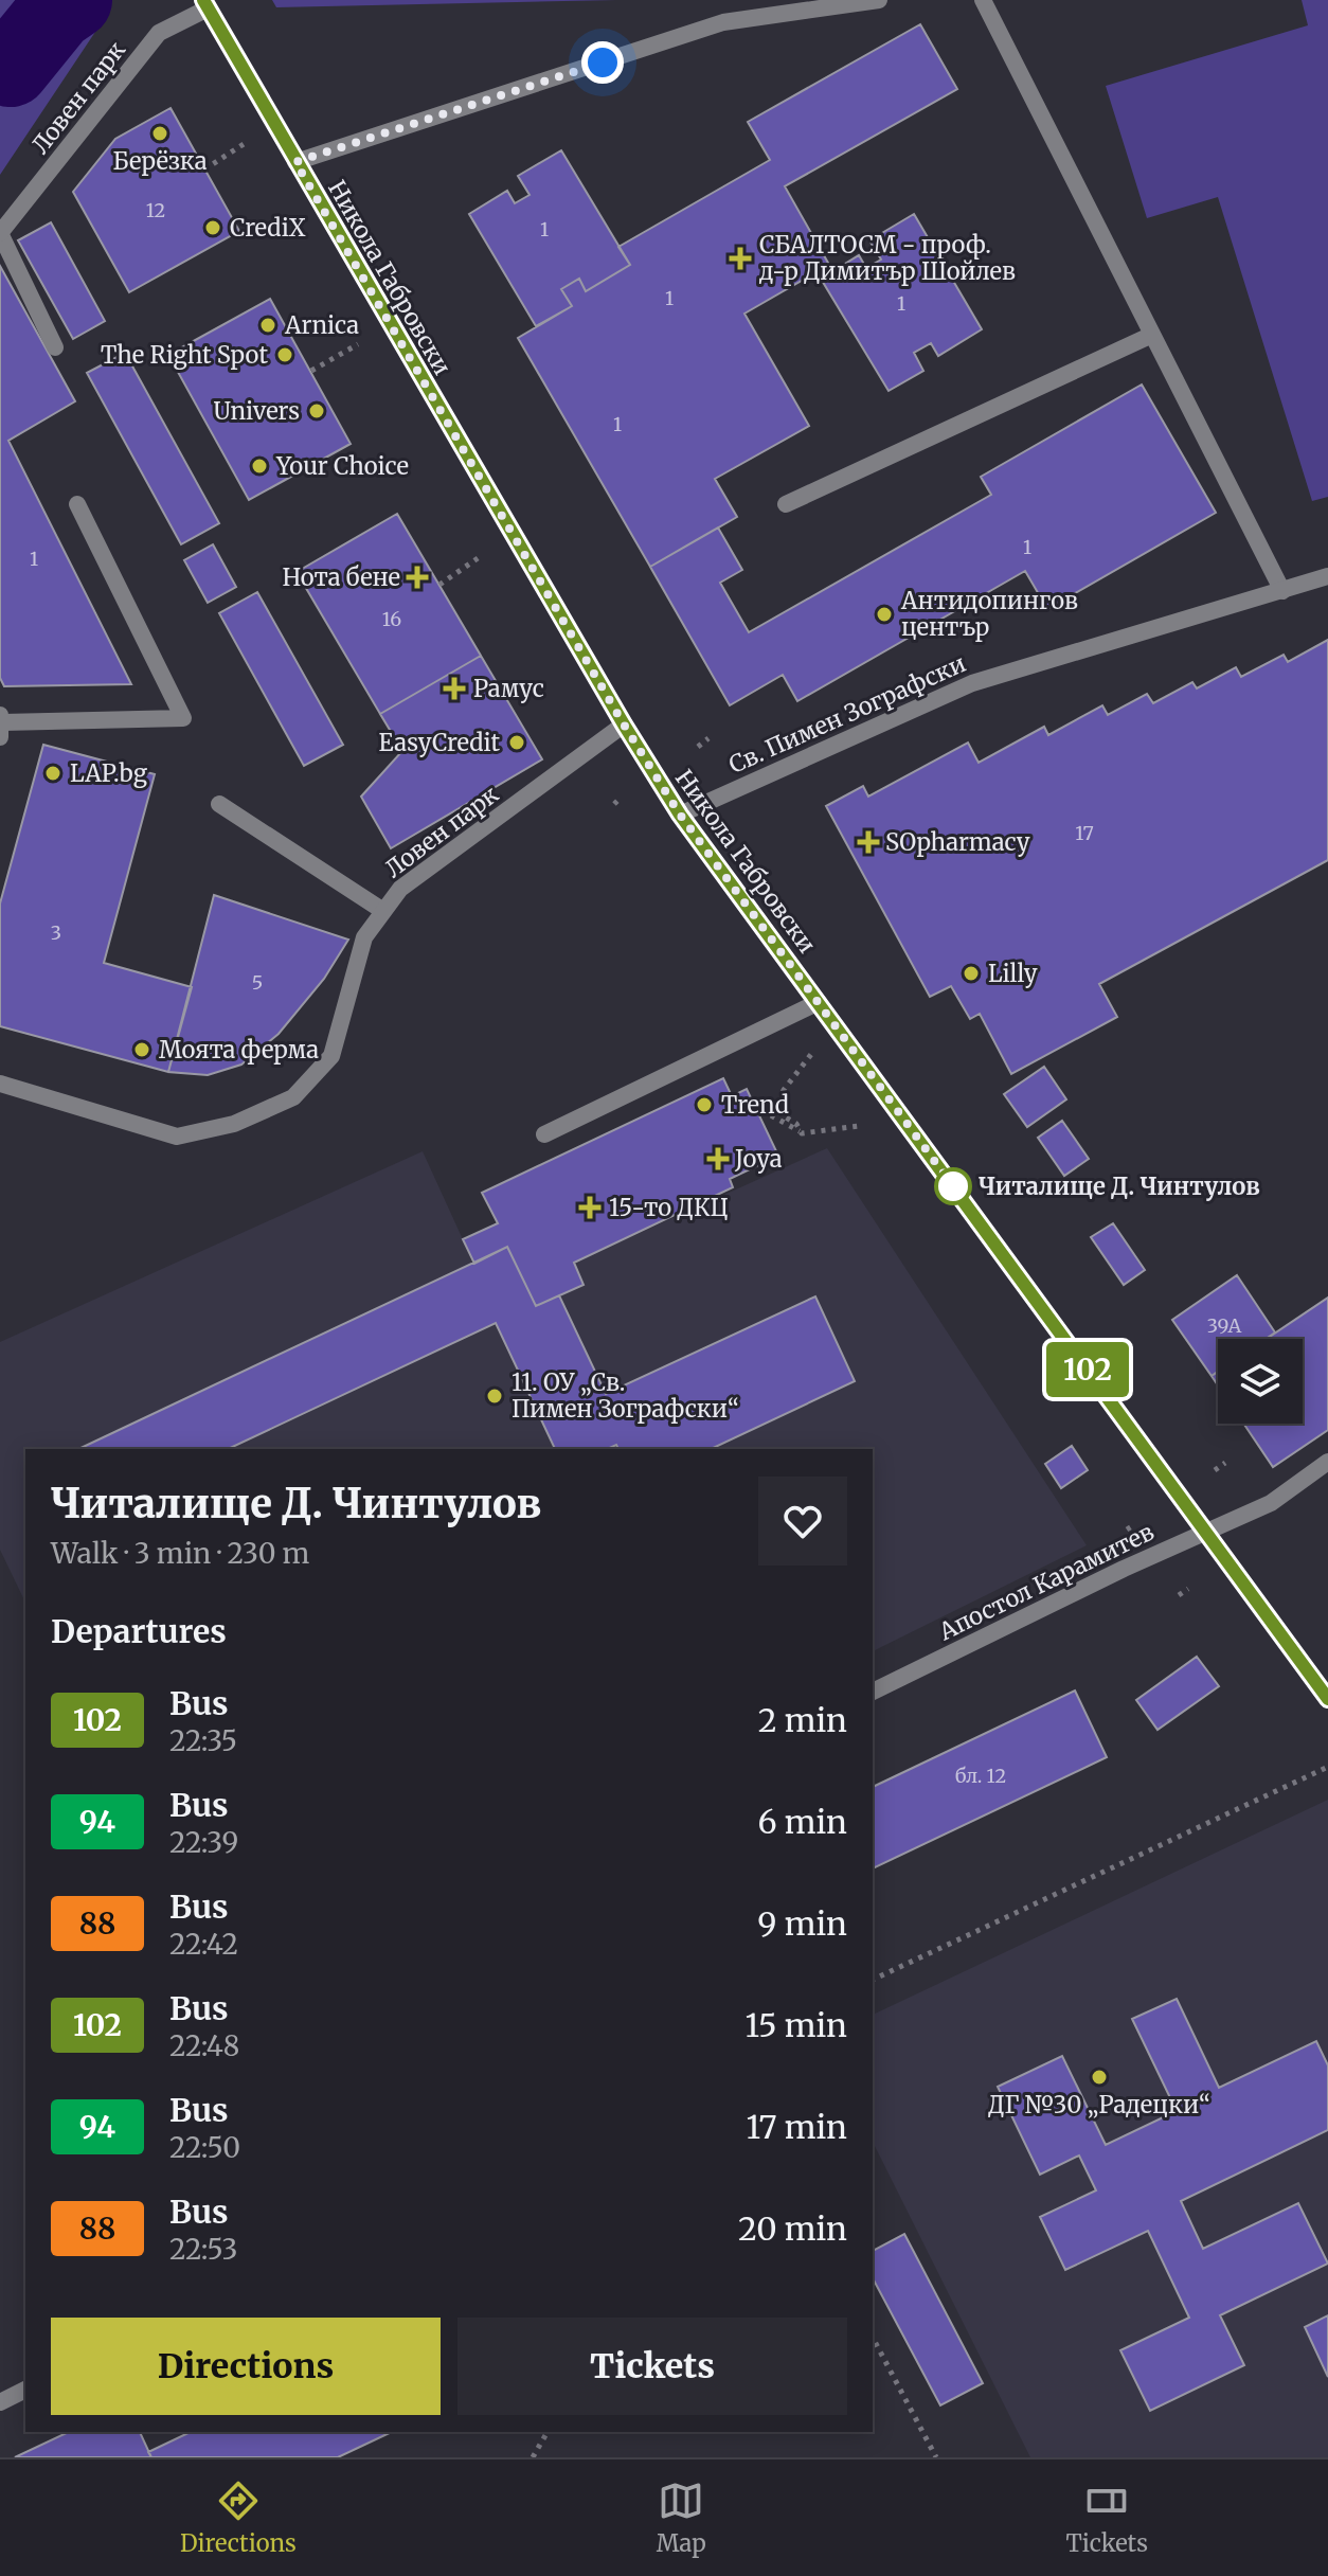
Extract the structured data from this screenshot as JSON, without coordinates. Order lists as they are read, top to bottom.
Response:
{
  "streets": {
    "street": [
      "Ловен парк",
      "Никола Габровски",
      "Св. Пимен Зографски",
      "Апостол Карамитев"
    ]
  },
  "crossings": [
    ["Ловен парк", "Никола Габровски"],
    ["Никола Габровски", "Св. Пимен Зографски"],
    ["Никола Габровски", "Апостол Карамитев"]
  ],
  "places": {
    "other": [
      "Берёзка",
      "CrediX",
      "Arnica",
      "The Right Spot",
      "Univers",
      "Your Choice",
      "Антидопингов център",
      "EasyCredit",
      "LAP.bg",
      "Lilly",
      "Моята ферма",
      "Trend",
      "Читалище Д. Чинтулов",
      "11. ОУ „Св. Пимен Зографски“",
      "ДГ №30 „Радецки“"
    ],
    "health": [
      "СБАЛТОСМ - проф. д-р Димитър Шойлев",
      "Нота бене",
      "Рамус",
      "SOpharmacy",
      "Joya",
      "15-то ДКЦ"
    ]
  },
  "lines": ["bus line 102"],
  "house_numbers": [
    "12",
    "1",
    "1",
    "1",
    "1",
    "1",
    "1",
    "16",
    "17",
    "3",
    "5",
    "39А",
    "бл. 12"
  ],
  "page": {
    "on_map": "102",
    "heading": [
      ["Читалище Д. Чинтулов", "Walk · 3 min · 230 m"],
      "Departures"
    ],
    "list": [
      {
        "mark": "102",
        "name": "Bus",
        "note": "22:35",
        "value": "2 min"
      },
      {
        "mark": "94",
        "name": "Bus",
        "note": "22:39",
        "value": "6 min"
      },
      {
        "mark": "88",
        "name": "Bus",
        "note": "22:42",
        "value": "9 min"
      },
      {
        "mark": "102",
        "name": "Bus",
        "note": "22:48",
        "value": "15 min"
      },
      {
        "mark": "94",
        "name": "Bus",
        "note": "22:50",
        "value": "17 min"
      },
      {
        "mark": "88",
        "name": "Bus",
        "note": "22:53",
        "value": "20 min"
      }
    ],
    "buttons": ["Directions", "Tickets"],
    "tabs": ["Directions", "Map", "Tickets"]
  }
}
